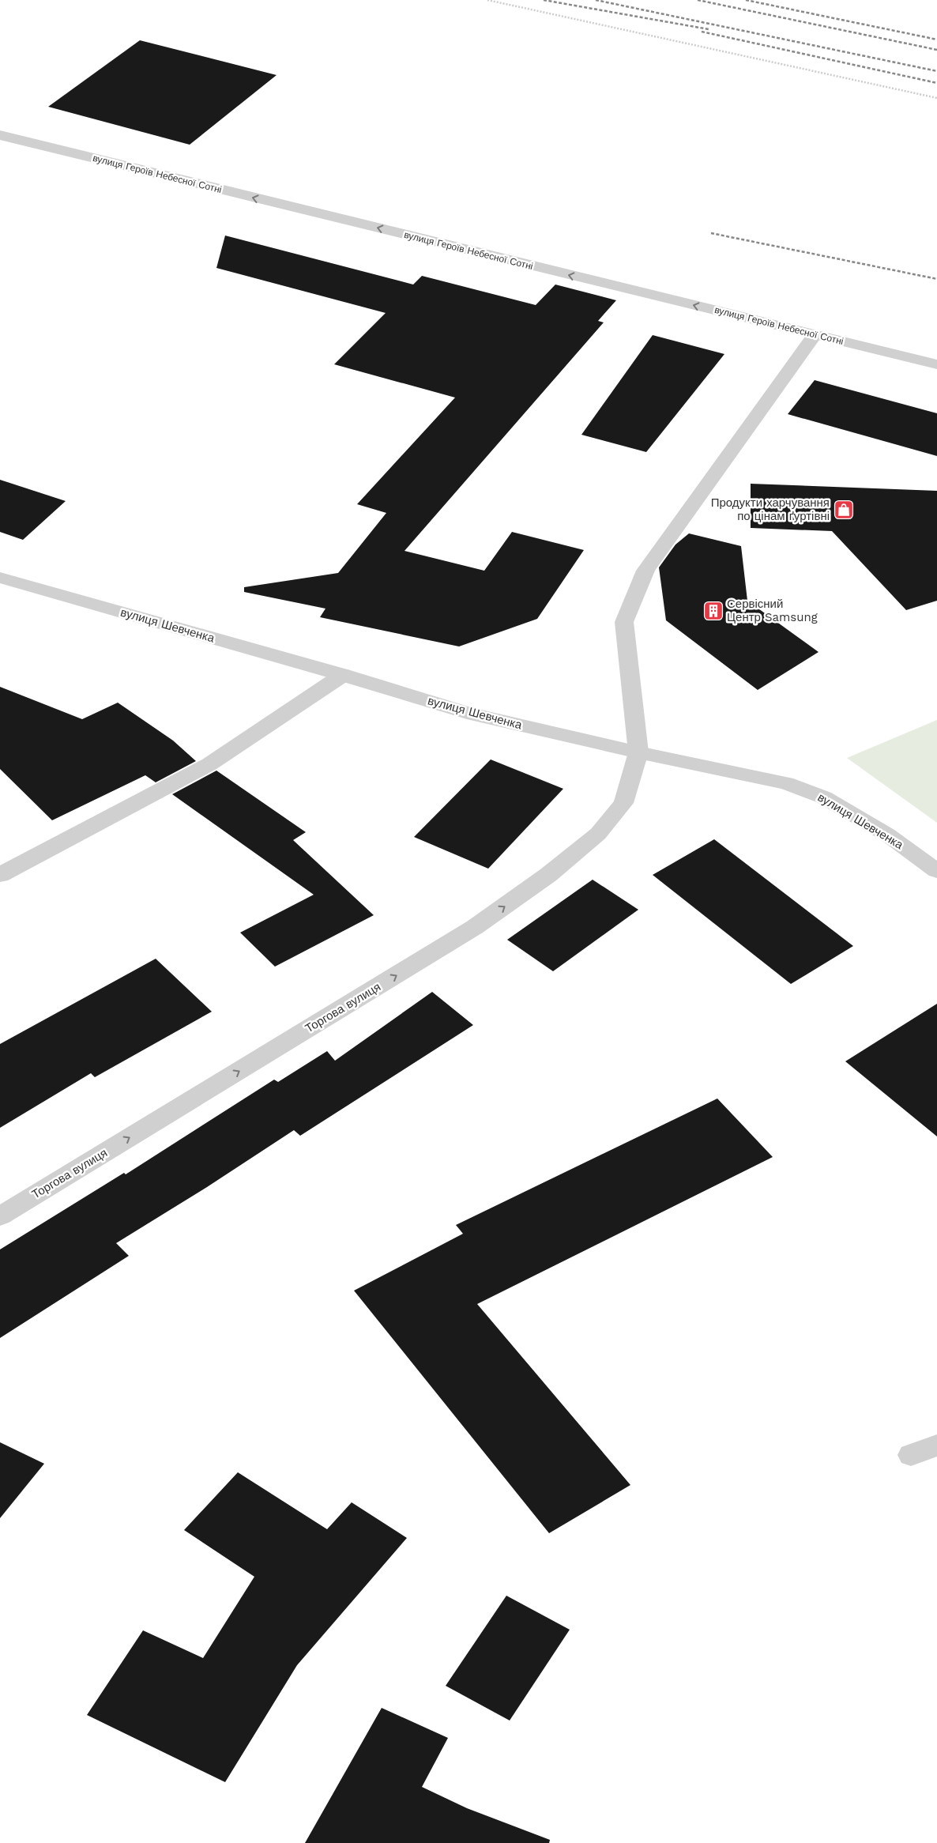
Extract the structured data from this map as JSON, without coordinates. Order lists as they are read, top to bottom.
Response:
{
  "streets": {
    "street": ["вулиця Героїв Небесної Сотні", "вулиця Шевченка", "Торгова вулиця"]
  },
  "crossings": [
    ["вулиця Шевченка", "Торгова вулиця"]
  ],
  "one_way": ["вулиця Героїв Небесної Сотні", "Торгова вулиця"],
  "places": {
    "shop": ["Продукти харчування по цінам ґуртівні"],
    "building": ["Сервісний Центр Samsung"]
  }
}
